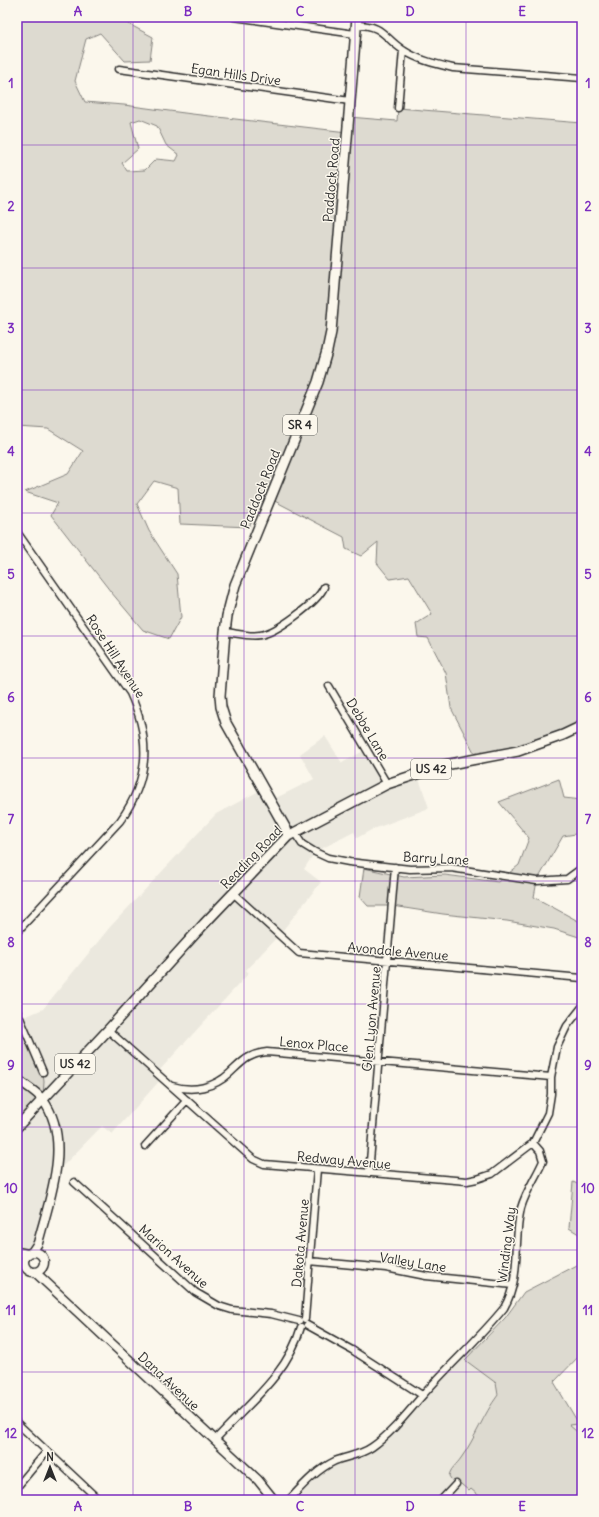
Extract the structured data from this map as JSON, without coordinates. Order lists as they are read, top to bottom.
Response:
{
  "streets": {
    "main road": [
      "Paddock Road",
      "SR 4",
      "US 42",
      "Reading Road"
    ],
    "street": [
      "Egan Hills Drive",
      "Rose Hill Avenue",
      "Debbe Lane",
      "Barry Lane",
      "Avondale Avenue",
      "Glen Lyon Avenue",
      "Lenox Place",
      "Redway Avenue",
      "Dakota Avenue",
      "Winding Way",
      "Marion Avenue",
      "Valley Lane",
      "Dana Avenue"
    ]
  },
  "crossings": [
    ["Egan Hills Drive", "Paddock Road"],
    ["Paddock Road", "Reading Road"],
    ["Paddock Road", "Barry Lane"],
    ["Debbe Lane", "Reading Road"],
    ["Reading Road", "Barry Lane"],
    ["Reading Road", "Avondale Avenue"],
    ["Barry Lane", "Glen Lyon Avenue"],
    ["Avondale Avenue", "Glen Lyon Avenue"],
    ["Glen Lyon Avenue", "Lenox Place"],
    ["Glen Lyon Avenue", "Redway Avenue"],
    ["Lenox Place", "Redway Avenue"],
    ["Redway Avenue", "Dakota Avenue"],
    ["Redway Avenue", "Winding Way"],
    ["Dakota Avenue", "Marion Avenue"],
    ["Dakota Avenue", "Valley Lane"],
    ["Dakota Avenue", "Dana Avenue"],
    ["Winding Way", "Marion Avenue"],
    ["Winding Way", "Valley Lane"]
  ],
  "north": "top",
  "grid": {
    "columns": [
      "A",
      "B",
      "C",
      "D",
      "E"
    ],
    "rows": [
      "1",
      "2",
      "3",
      "4",
      "5",
      "6",
      "7",
      "8",
      "9",
      "10",
      "11",
      "12"
    ]
  }
}
